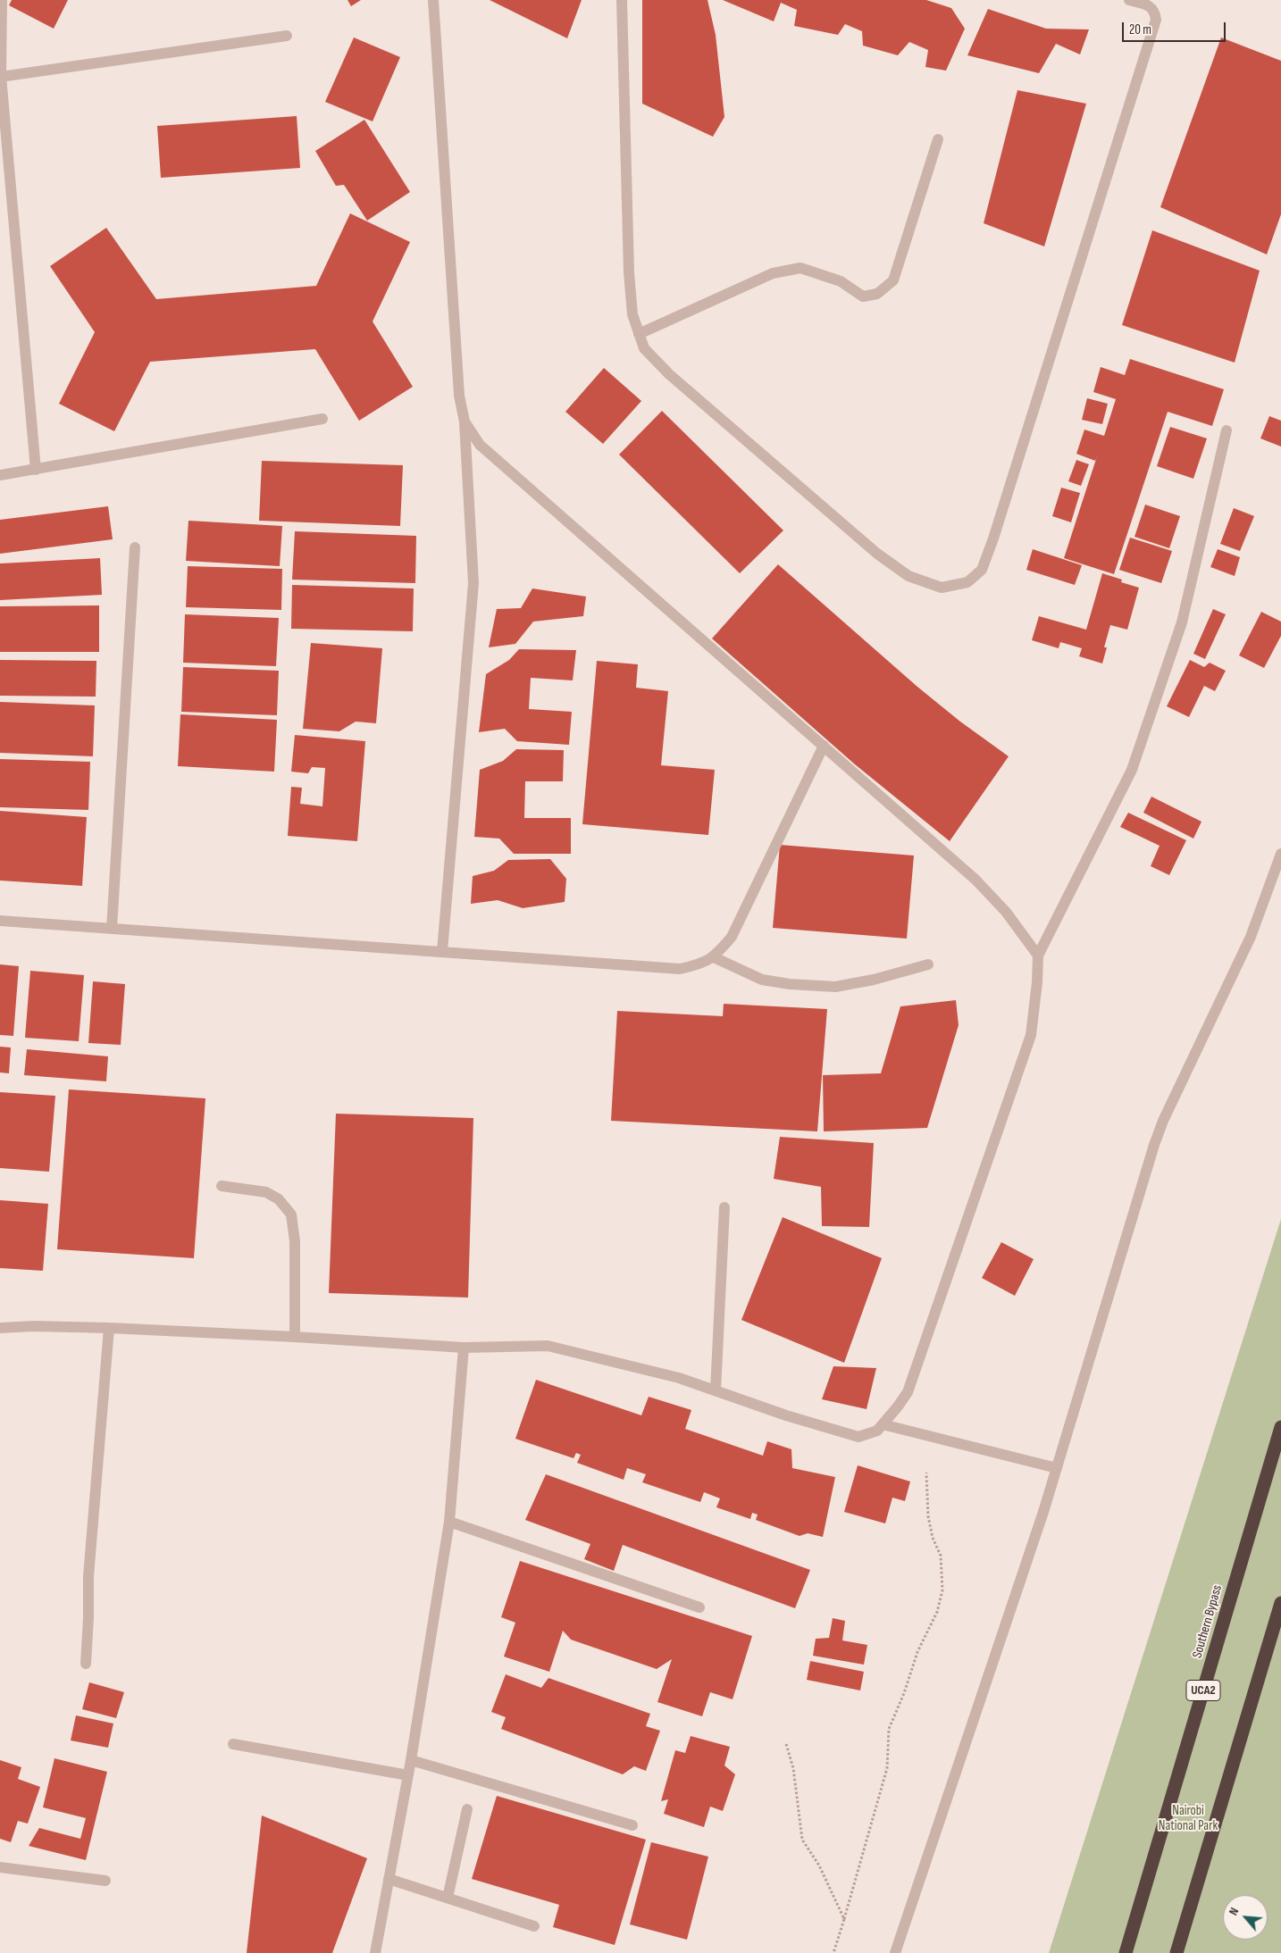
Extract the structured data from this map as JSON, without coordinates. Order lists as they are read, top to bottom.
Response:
{
  "streets": {
    "highway": ["Southern Bypass", "UCA2"]
  },
  "parks": ["Nairobi National Park"],
  "scale_bar": "20 m",
  "north": "top left"
}
